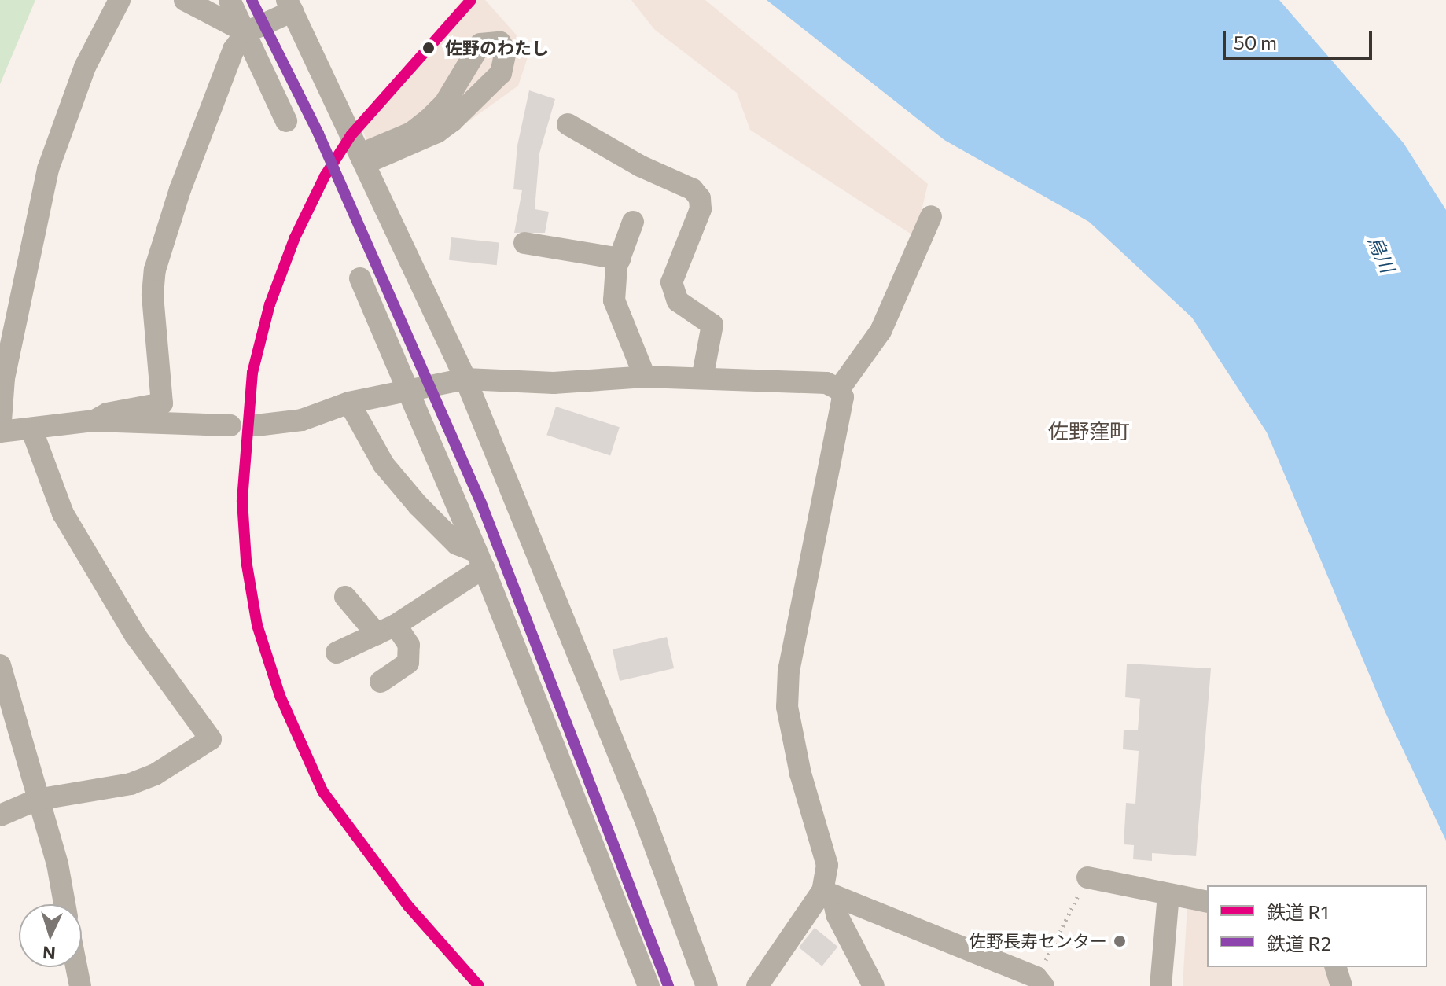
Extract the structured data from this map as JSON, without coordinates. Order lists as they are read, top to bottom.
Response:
{
  "districts": ["佐野窪町"],
  "water": ["烏川"],
  "places": ["佐野のわたし", "佐野長寿センター"],
  "lines": ["rail line R1", "rail line R2"],
  "legend": ["鉄道 R1", "鉄道 R2"],
  "scale_bar": "50 m",
  "north": "bottom"
}
